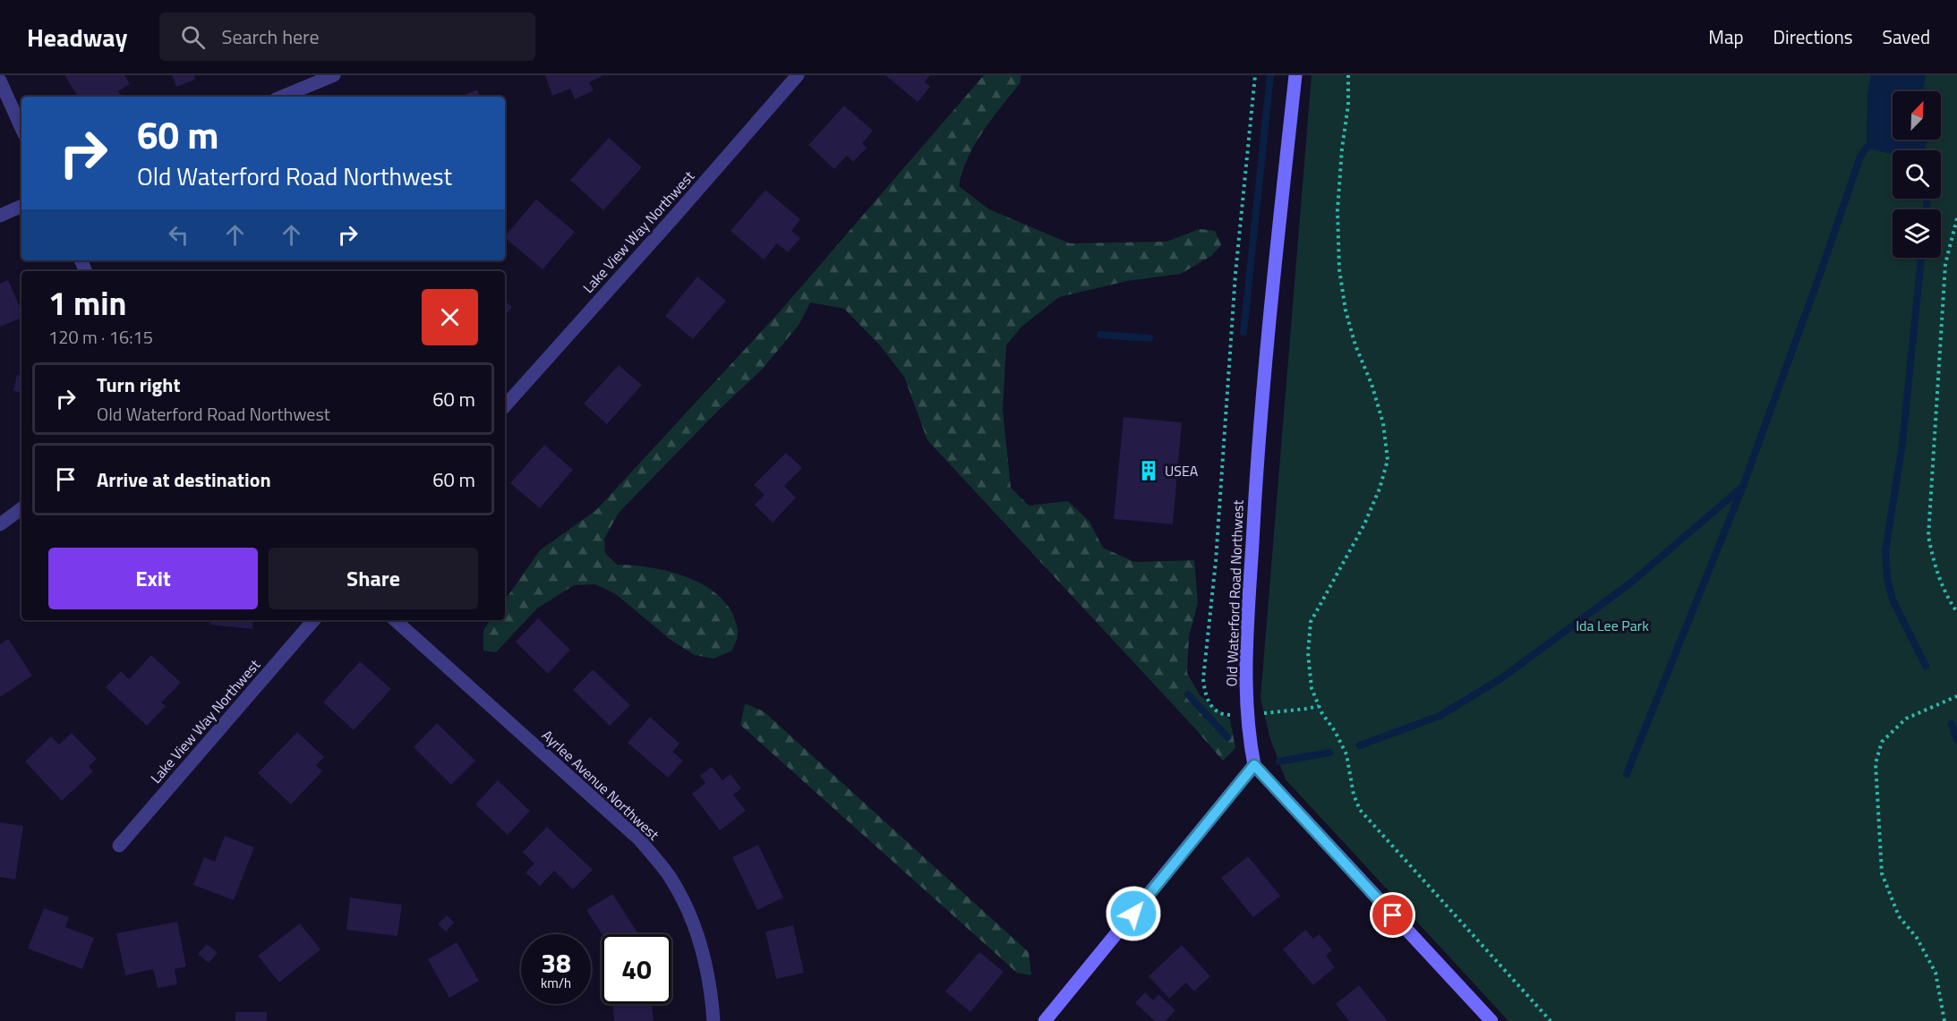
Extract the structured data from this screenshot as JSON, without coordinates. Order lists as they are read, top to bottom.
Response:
{
  "streets": {
    "street": ["Lake View Way Northwest", "Old Waterford Road Northwest", "Ayrlee Avenue Northwest"]
  },
  "parks": ["Ida Lee Park"],
  "places": {
    "building": ["USEA"]
  },
  "north": "top right",
  "page": {
    "header": "Headway",
    "search": "Search here",
    "nav": ["Map", "Directions", "Saved"],
    "turn": ["60 m", "Old Waterford Road Northwest"],
    "heading": ["1 min", "120 m · 16:15"],
    "list": [
      {
        "name": "Turn right",
        "note": "Old Waterford Road Northwest",
        "value": "60 m"
      },
      {
        "name": "Arrive at destination",
        "value": "60 m"
      }
    ],
    "buttons": ["Exit", "Share"],
    "speed": "38 km/h",
    "limit": "40"
  }
}
